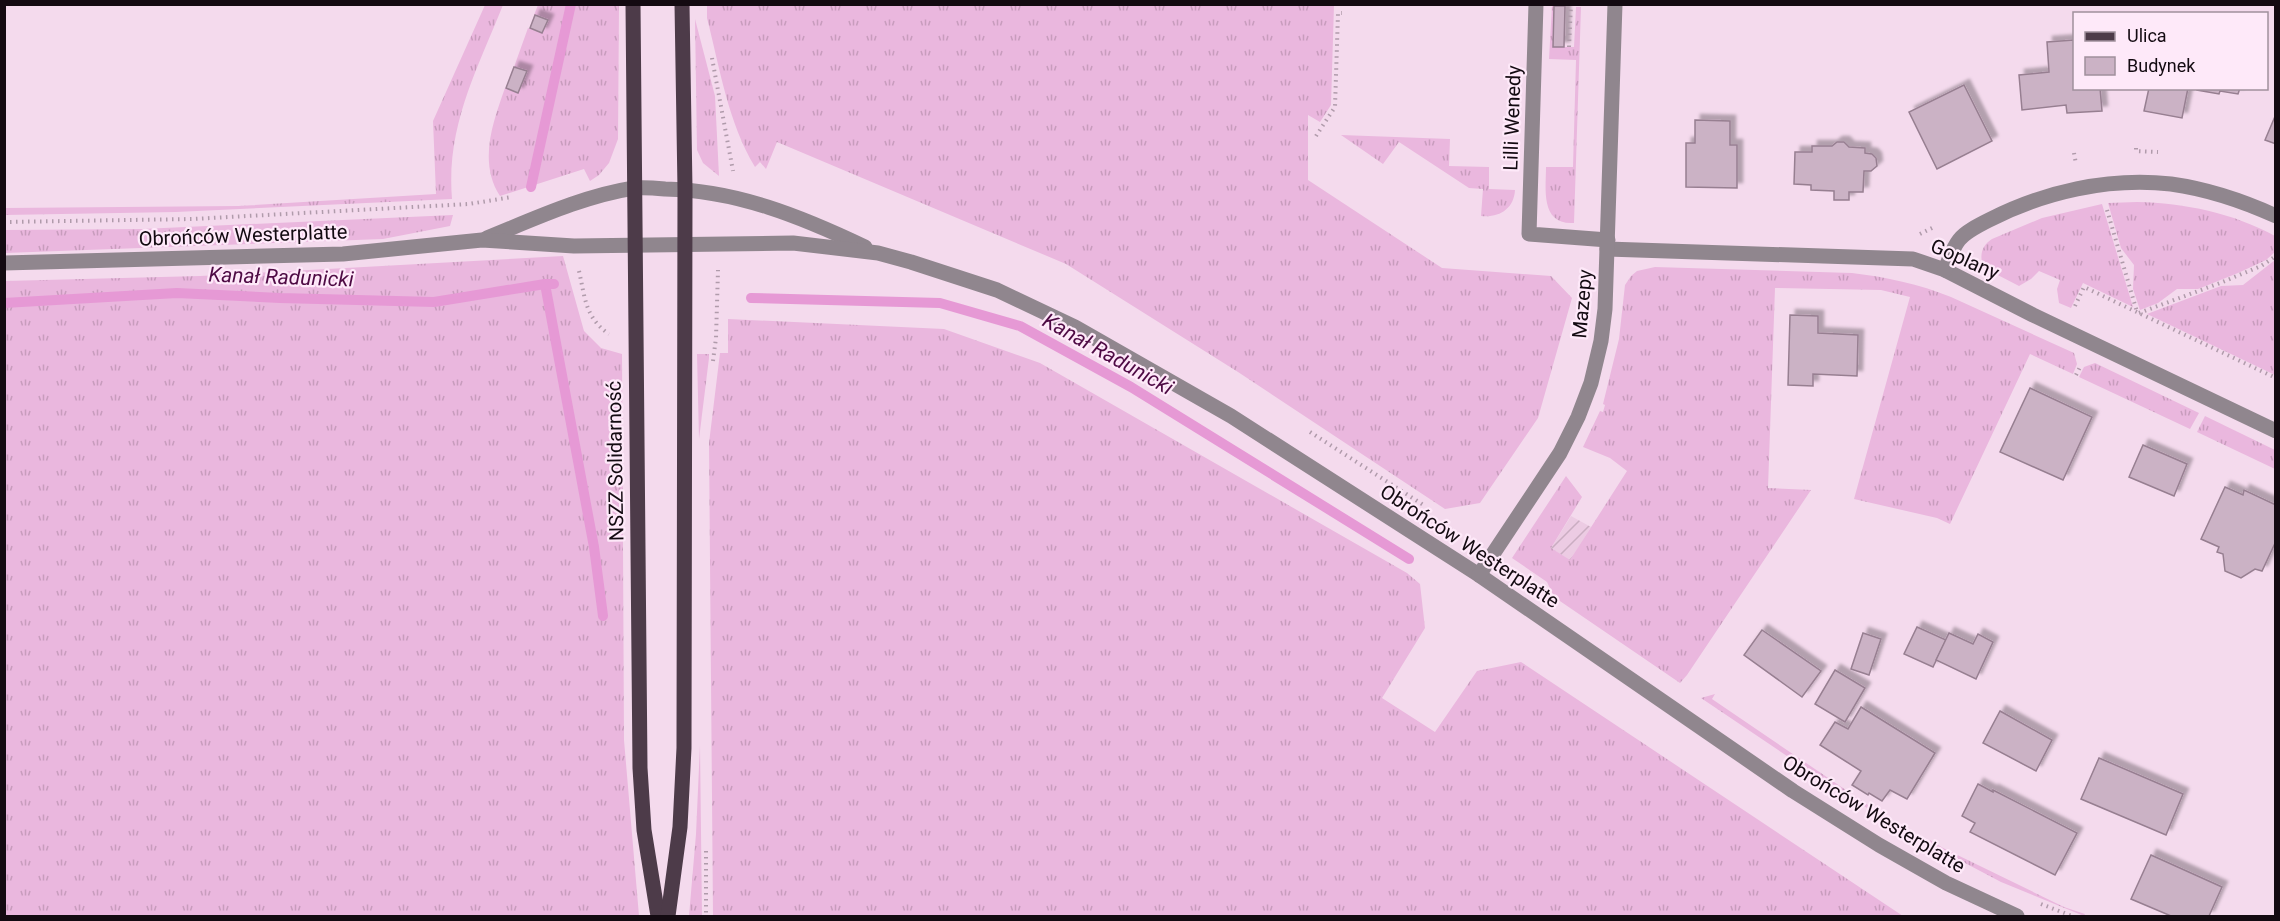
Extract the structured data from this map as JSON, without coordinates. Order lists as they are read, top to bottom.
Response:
{
  "streets": {
    "main road": ["NSZZ Solidarność"],
    "street": [
      "Lilli Wenedy",
      "Obrońców Westerplatte",
      "Goplany",
      "Mazepy"
    ]
  },
  "crossings": [
    ["Lilli Wenedy", "Goplany"],
    ["Obrońców Westerplatte", "Mazepy"],
    ["Obrońców Westerplatte", "NSZZ Solidarność"],
    ["Goplany", "Mazepy"]
  ],
  "water": ["Kanał Radunicki"],
  "legend": ["Ulica", "Budynek"]
}
